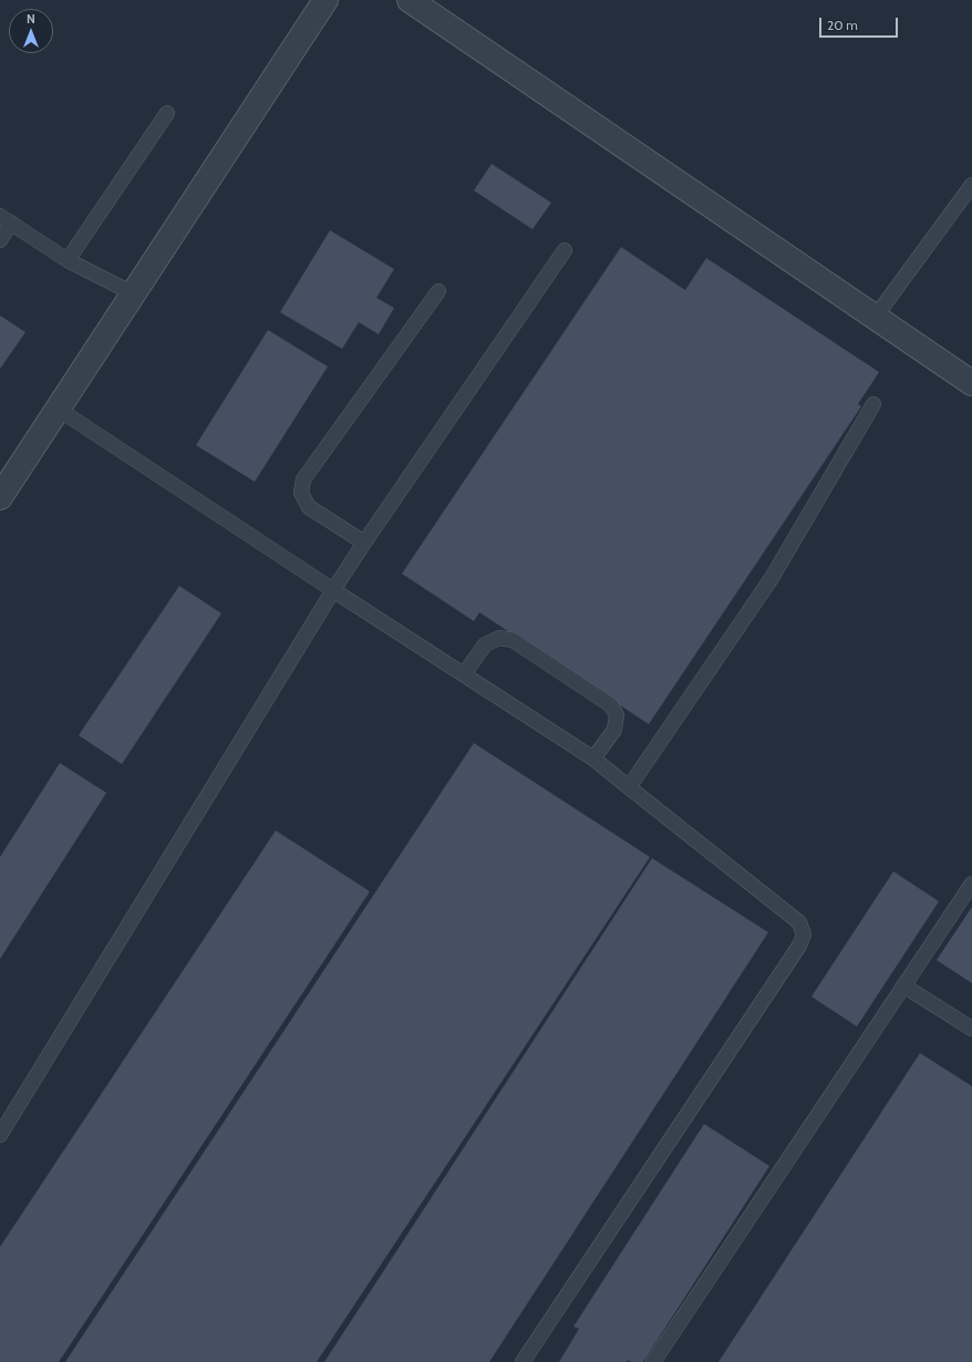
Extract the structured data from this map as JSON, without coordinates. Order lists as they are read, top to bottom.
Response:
{
  "scale_bar": "20 m",
  "north": "top"
}
